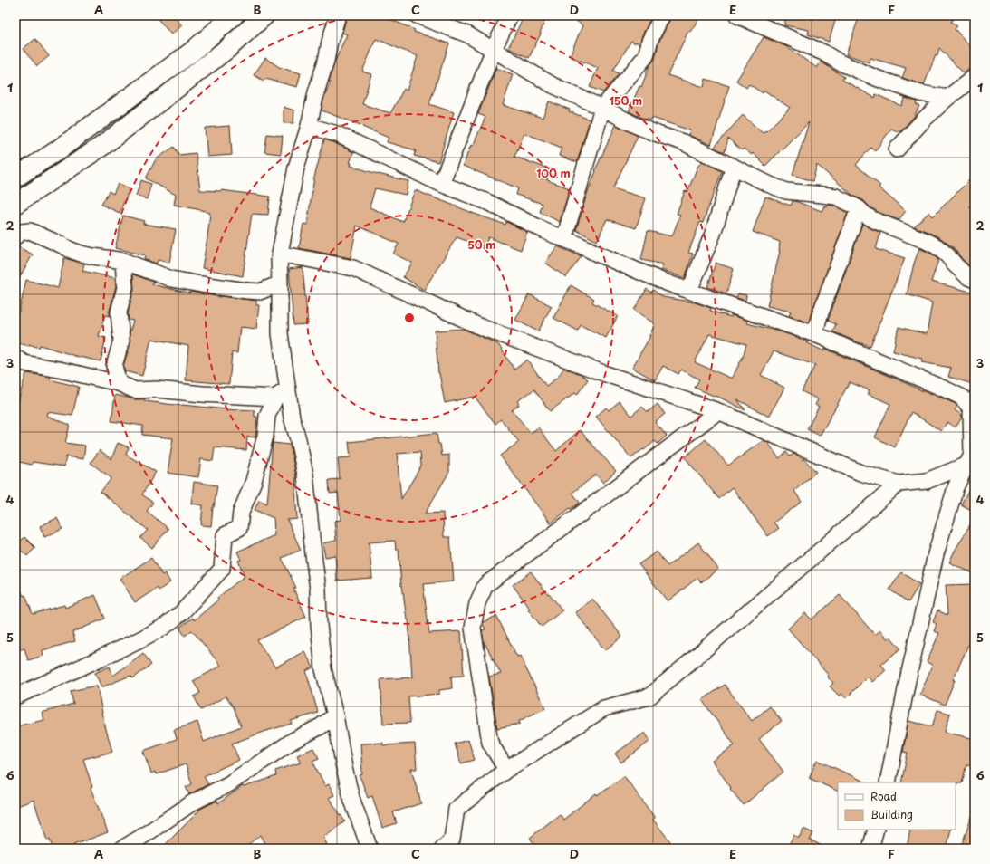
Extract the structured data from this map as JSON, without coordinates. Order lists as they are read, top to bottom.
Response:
{
  "legend": ["Road", "Building"],
  "grid": {
    "columns": [
      "A",
      "B",
      "C",
      "D",
      "E",
      "F"
    ],
    "rows": [
      "1",
      "2",
      "3",
      "4",
      "5",
      "6"
    ]
  },
  "rings": ["150 m", "100 m", "50 m"]
}
